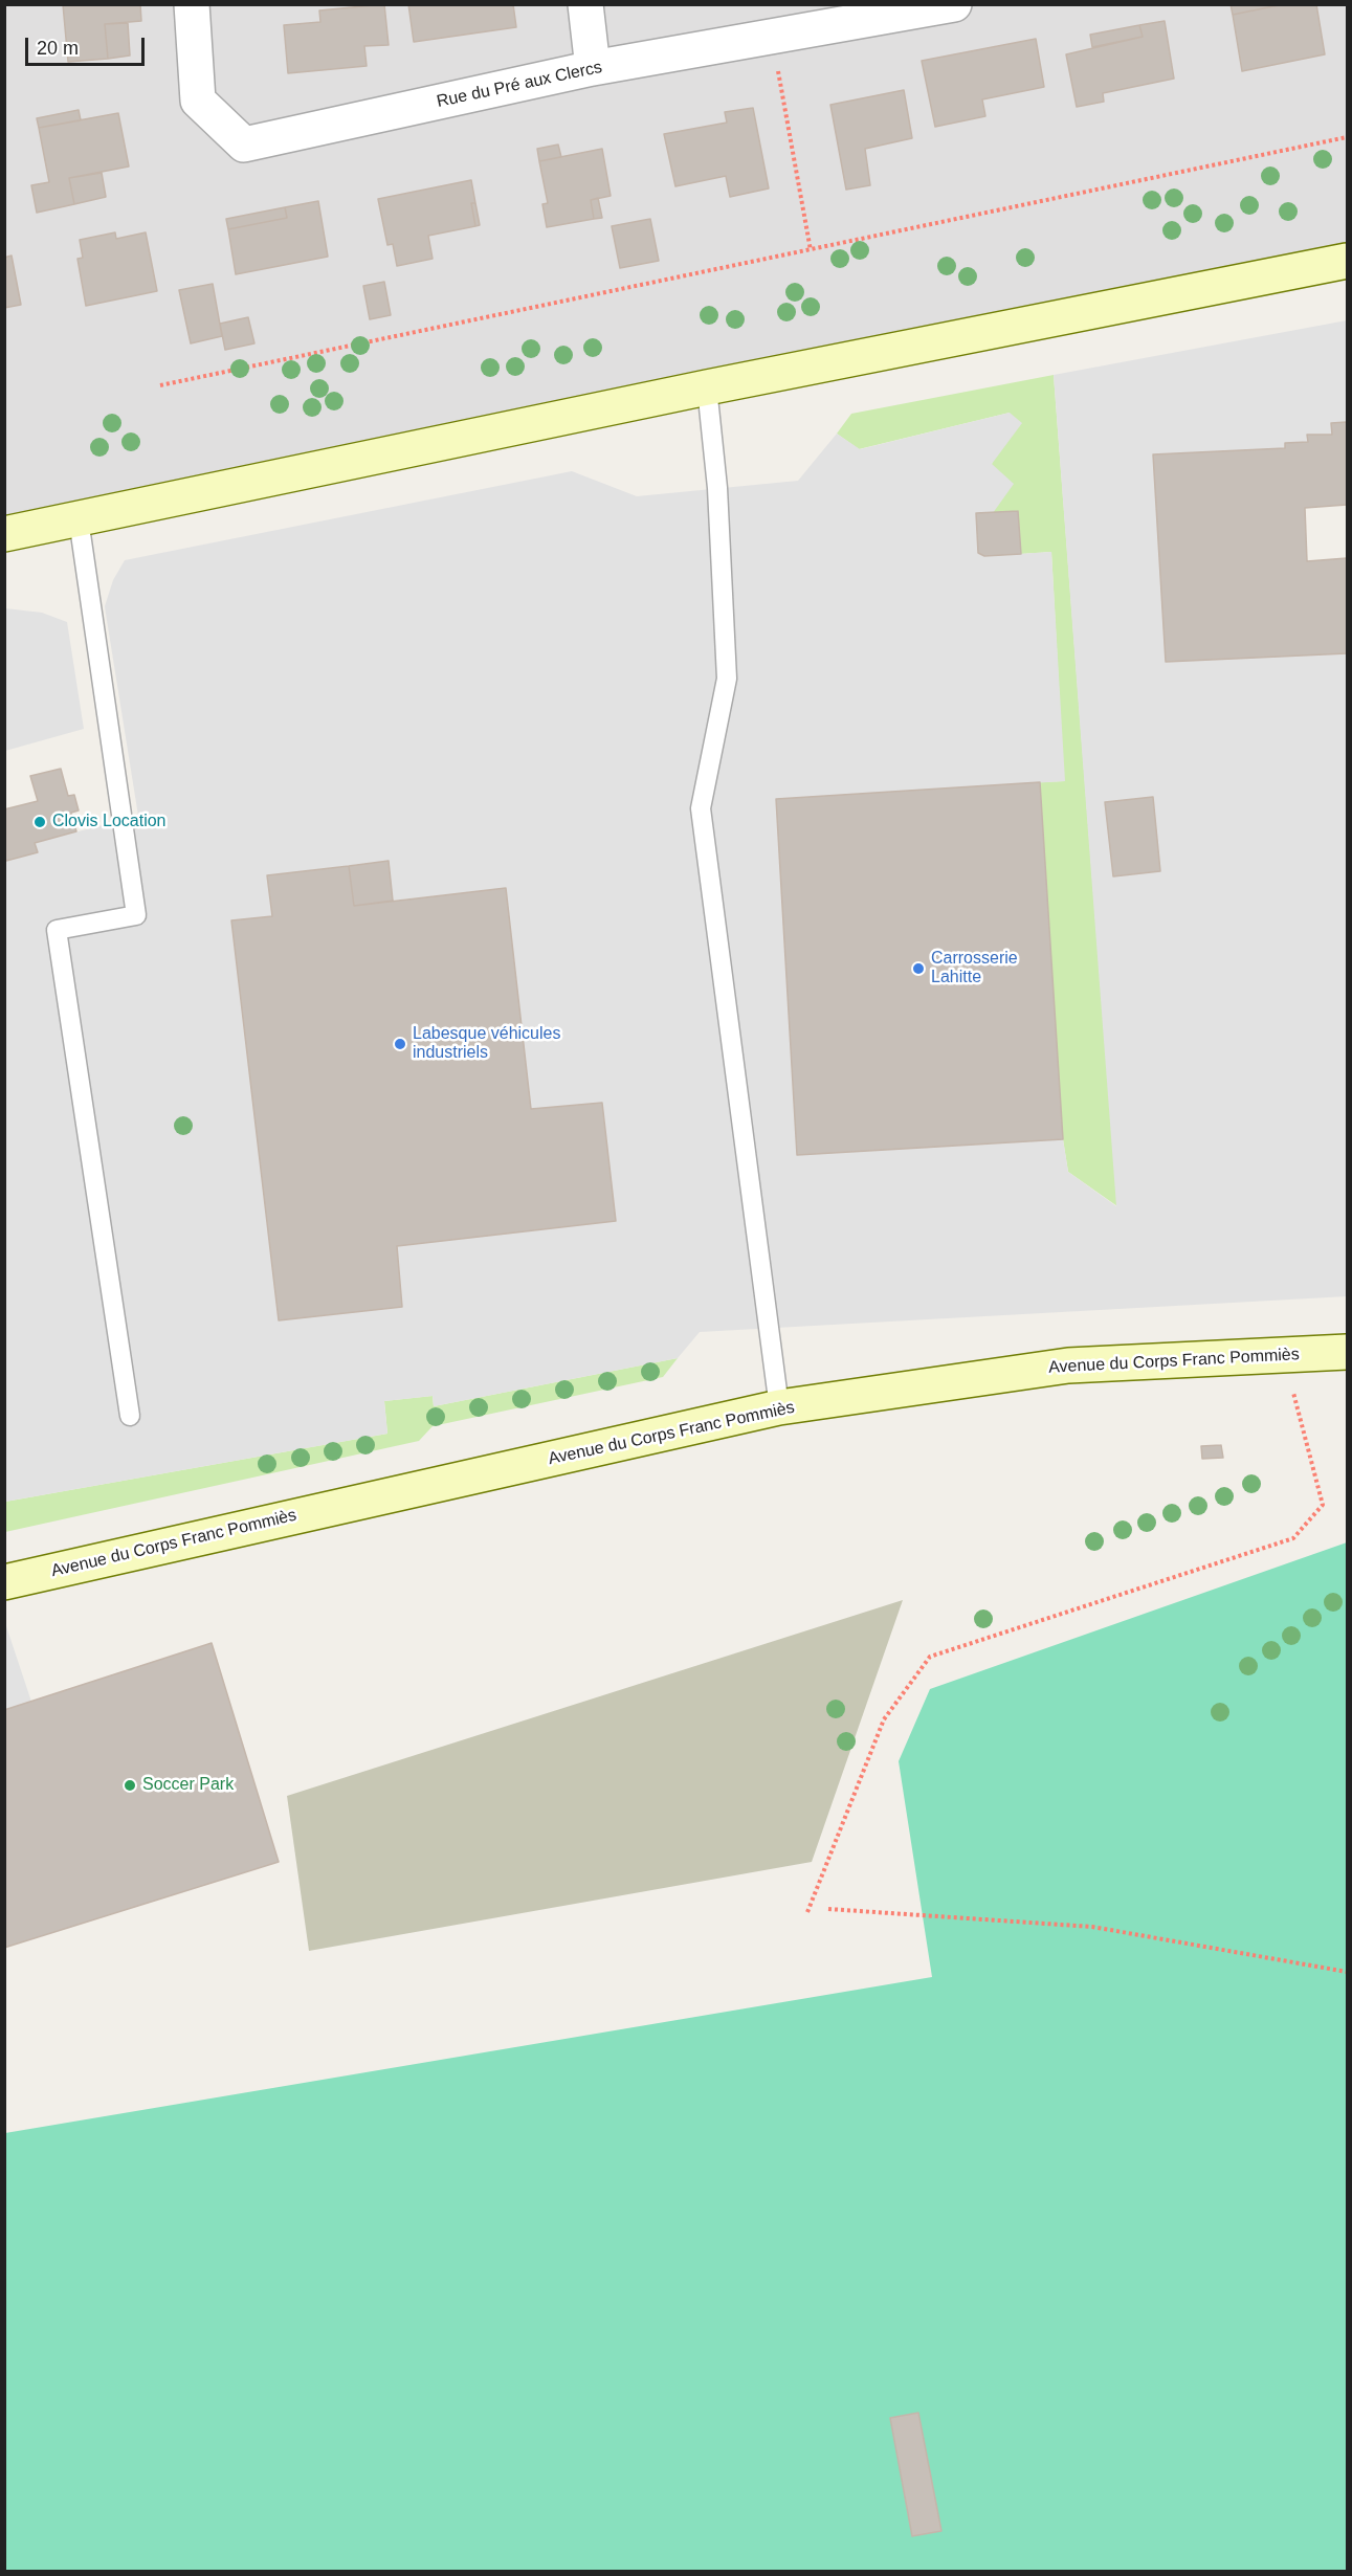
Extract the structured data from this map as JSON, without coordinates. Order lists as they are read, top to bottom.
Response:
{
  "streets": {
    "street": ["Rue du Pré aux Clercs", "Avenue du Corps Franc Pommiès"]
  },
  "places": [
    "Clovis Location",
    "Carrosserie Lahitte",
    "Labesque véhicules industriels",
    "Soccer Park"
  ],
  "scale_bar": "20 m"
}
